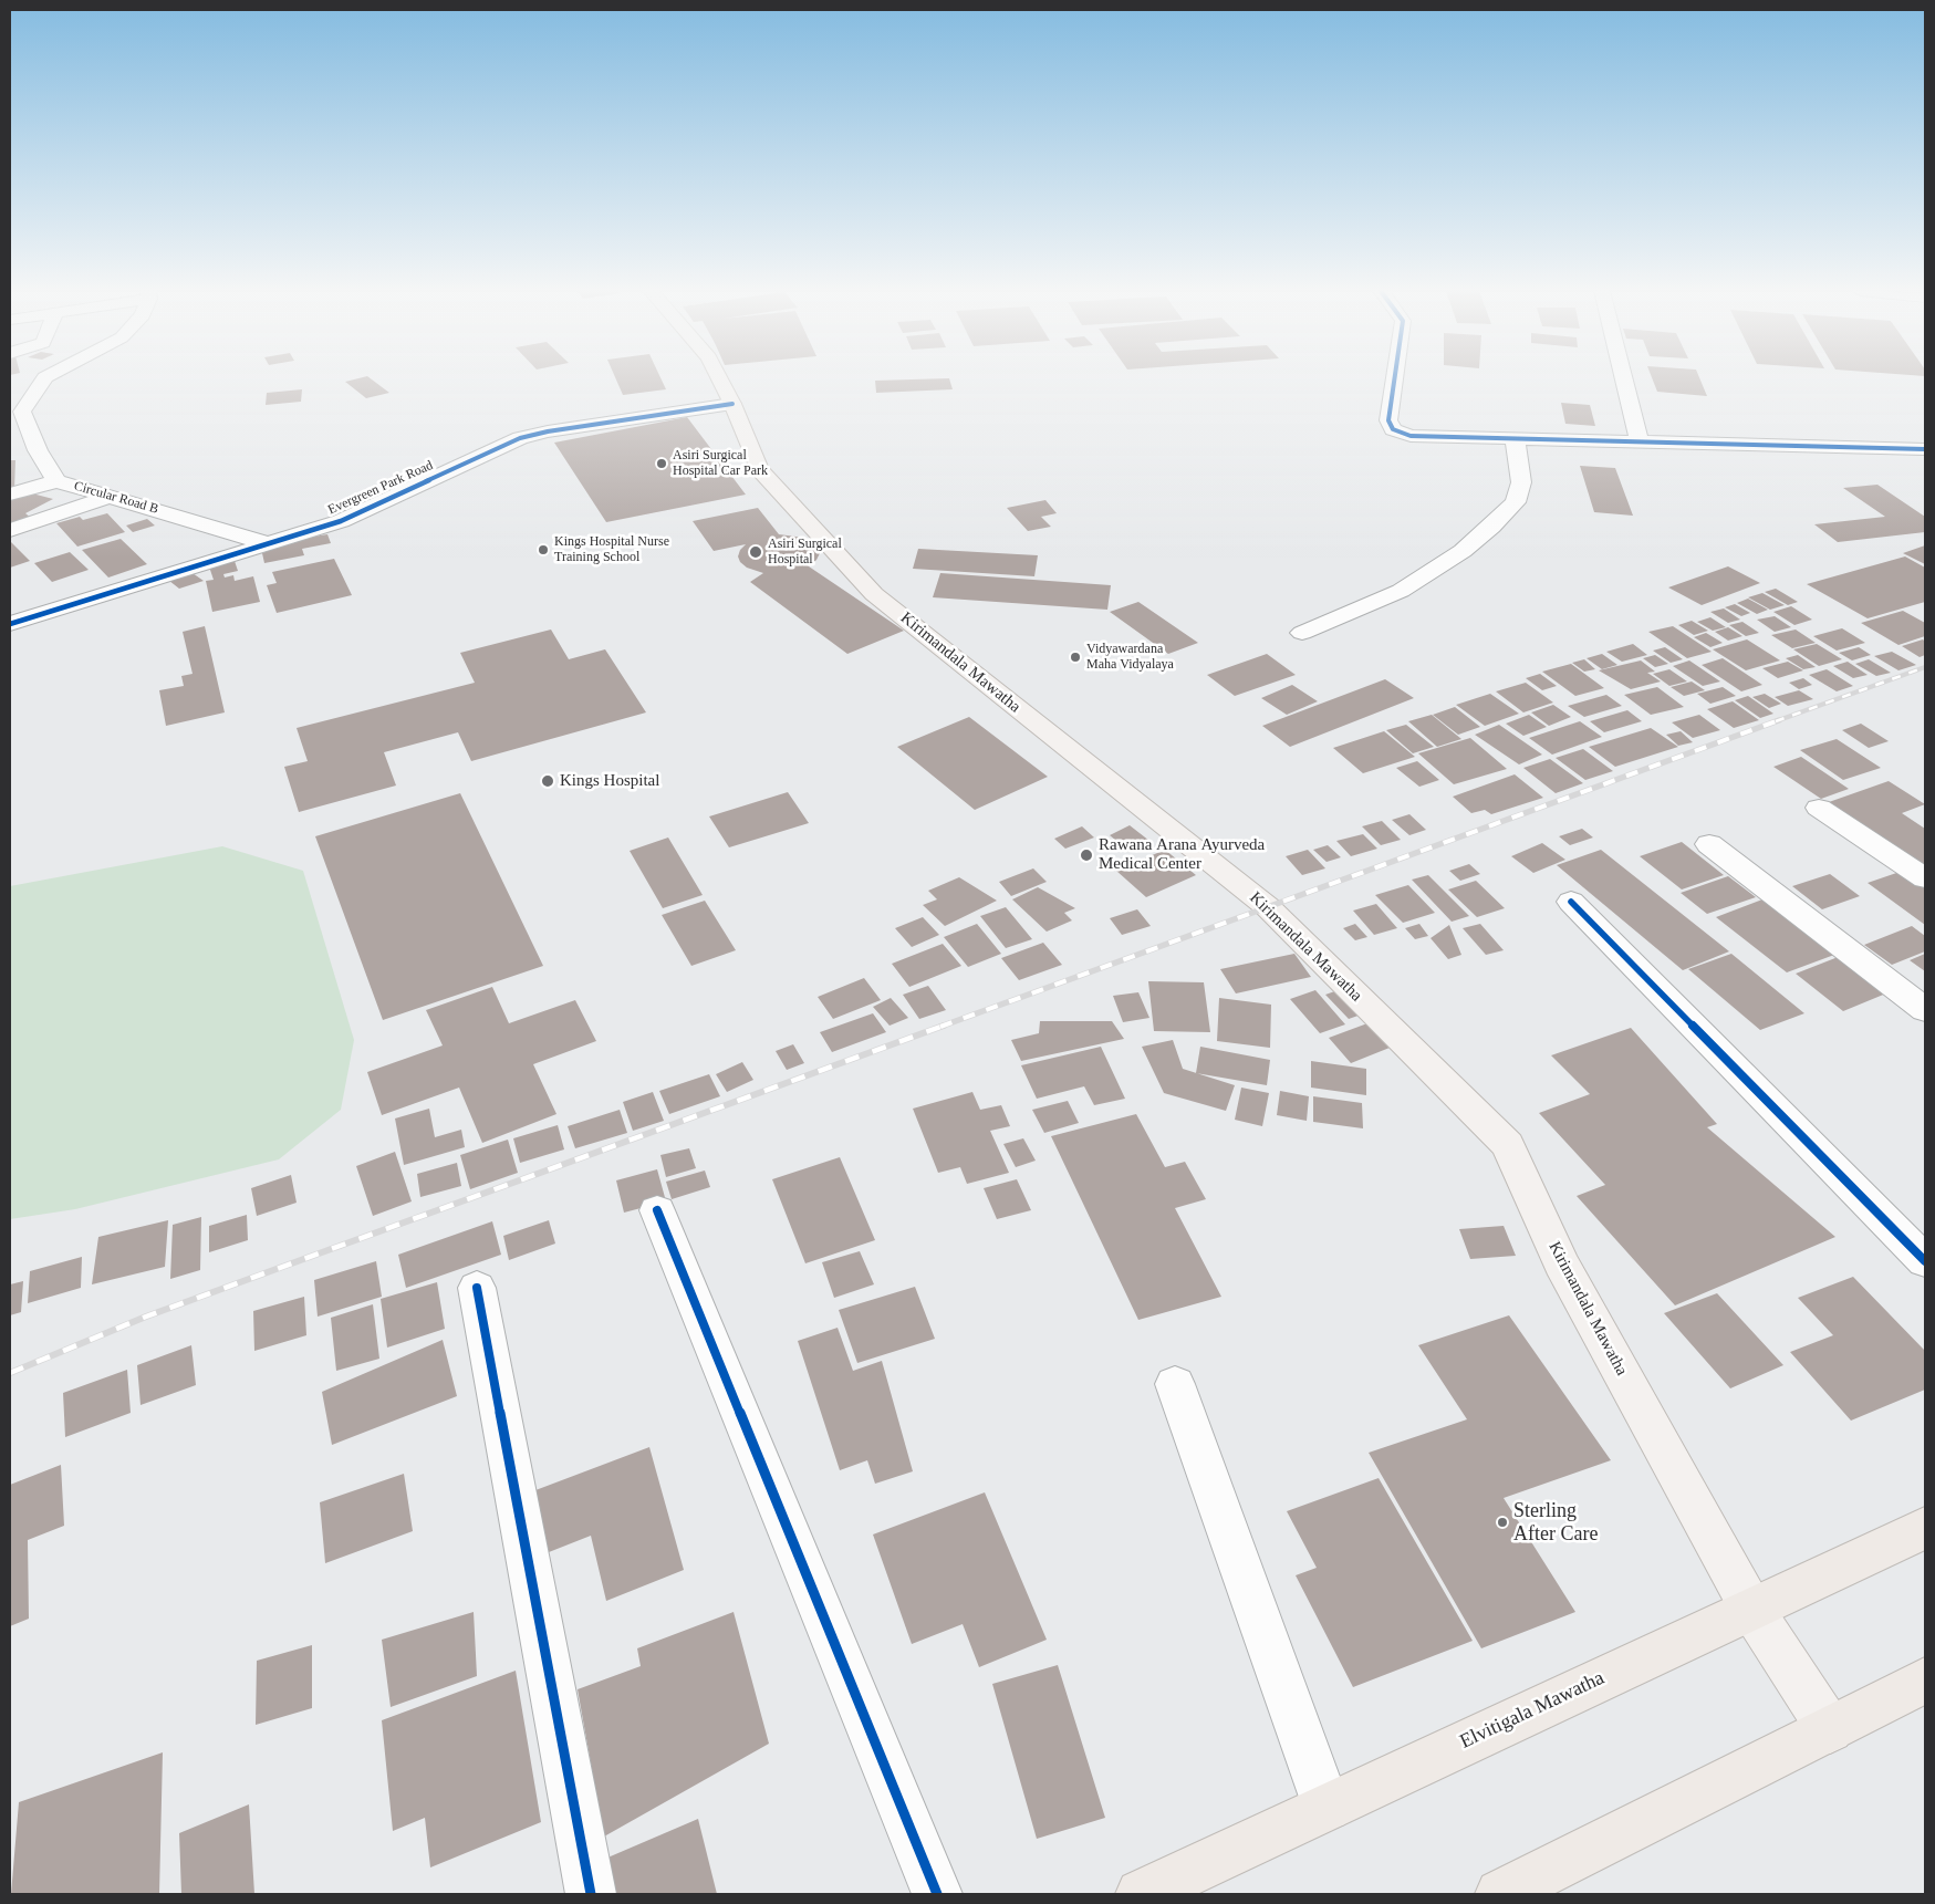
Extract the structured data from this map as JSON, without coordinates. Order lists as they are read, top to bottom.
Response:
{
  "streets": {
    "highway": ["Elvitigala Mawatha"],
    "main road": ["Kirimandala Mawatha"],
    "street": ["Evergreen Park Road", "Circular Road B"]
  },
  "crossings": [
    ["Evergreen Park Road", "Circular Road B"],
    ["Evergreen Park Road", "Kirimandala Mawatha"],
    ["Kirimandala Mawatha", "Elvitigala Mawatha"]
  ],
  "places": [
    "Asiri Surgical Hospital Car Park",
    "Kings Hospital Nurse Training School",
    "Asiri Surgical Hospital",
    "Vidyawardana Maha Vidyalaya",
    "Kings Hospital",
    "Rawana Arana Ayurveda Medical Center",
    "Sterling After Care"
  ]
}
